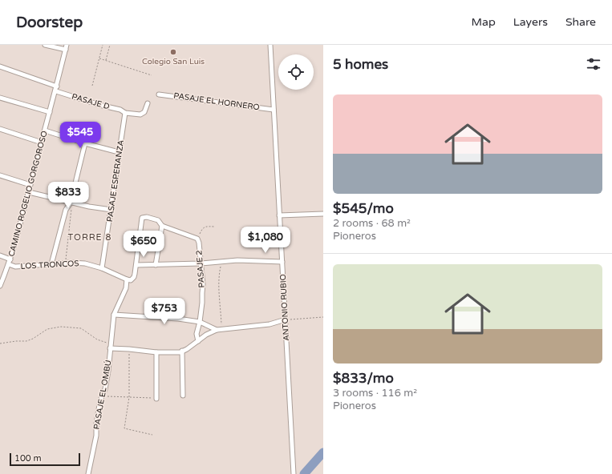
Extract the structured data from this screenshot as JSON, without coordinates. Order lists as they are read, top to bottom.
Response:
{
  "streets": {
    "street": [
      "PASAJE D",
      "PASAJE EL HORNERO",
      "PASAJE ESPERANZA",
      "CAMINO ROGELIO GORGOROSO",
      "LOS TRONCOS",
      "PASAJE 2",
      "ANTONIO RUBIO",
      "PASAJE EL OMBÚ"
    ]
  },
  "crossings": [
    ["PASAJE D", "PASAJE ESPERANZA"],
    ["PASAJE D", "CAMINO ROGELIO GORGOROSO"],
    ["PASAJE EL HORNERO", "ANTONIO RUBIO"],
    ["PASAJE ESPERANZA", "LOS TRONCOS"],
    ["CAMINO ROGELIO GORGOROSO", "LOS TRONCOS"],
    ["LOS TRONCOS", "PASAJE EL OMBÚ"]
  ],
  "districts": ["TORRE 8"],
  "places": ["Colegio San Luis"],
  "scale_bar": "100 m",
  "page": {
    "header": "Doorstep",
    "nav": ["Map", "Layers", "Share"],
    "heading": "5 homes",
    "list": [
      {
        "name": "$545/mo",
        "note": "2 rooms · 68 m² · Pioneros"
      },
      {
        "name": "$833/mo",
        "note": "3 rooms · 116 m² · Pioneros"
      }
    ],
    "price": [
      "$545",
      "$833",
      "$1,080",
      "$650",
      "$753"
    ],
    "scale": "100 m"
  }
}
